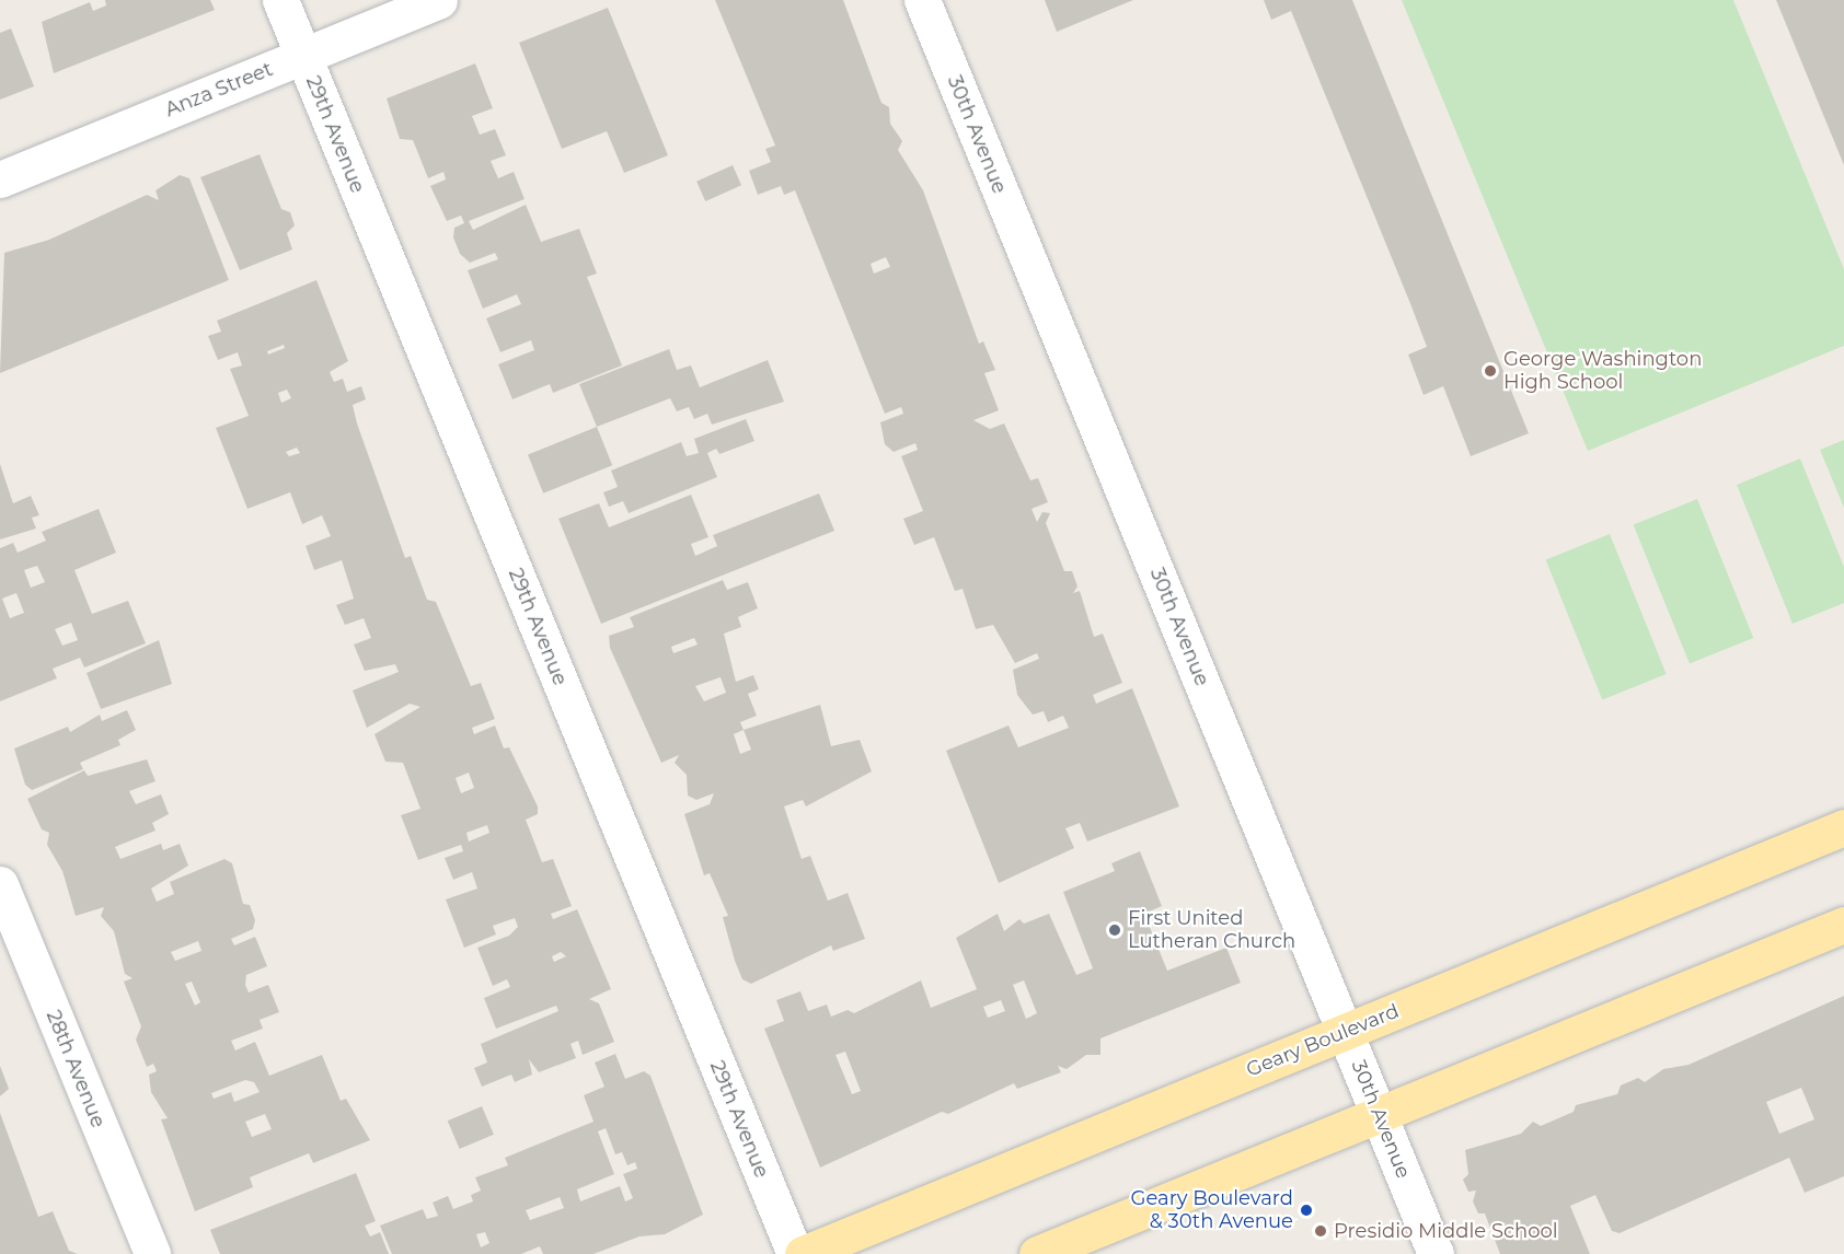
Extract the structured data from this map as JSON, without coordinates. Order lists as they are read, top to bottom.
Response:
{
  "streets": {
    "main road": ["Geary Boulevard"],
    "street": [
      "Anza Street",
      "29th Avenue",
      "30th Avenue",
      "28th Avenue"
    ]
  },
  "crossings": [
    ["Anza Street", "29th Avenue"],
    ["30th Avenue", "Geary Boulevard"]
  ],
  "places": [
    "George Washington High School",
    "First United Lutheran Church",
    "Geary Boulevard & 30th Avenue",
    "Presidio Middle School"
  ]
}
